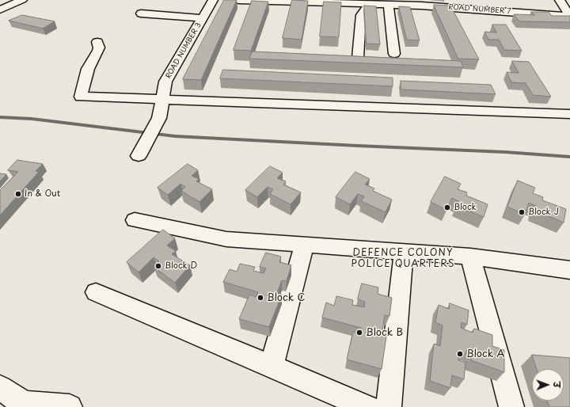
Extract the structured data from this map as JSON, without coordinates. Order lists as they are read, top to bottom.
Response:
{
  "streets": {
    "street": ["ROAD NUMBER 7", "ROAD NUMBER 3"]
  },
  "districts": ["DEFENCE COLONY POLICE QUARTERS"],
  "places": [
    "In & Out",
    "Block",
    "Block J",
    "Block D",
    "Block C",
    "Block B",
    "Block A"
  ],
  "north": "right"
}
